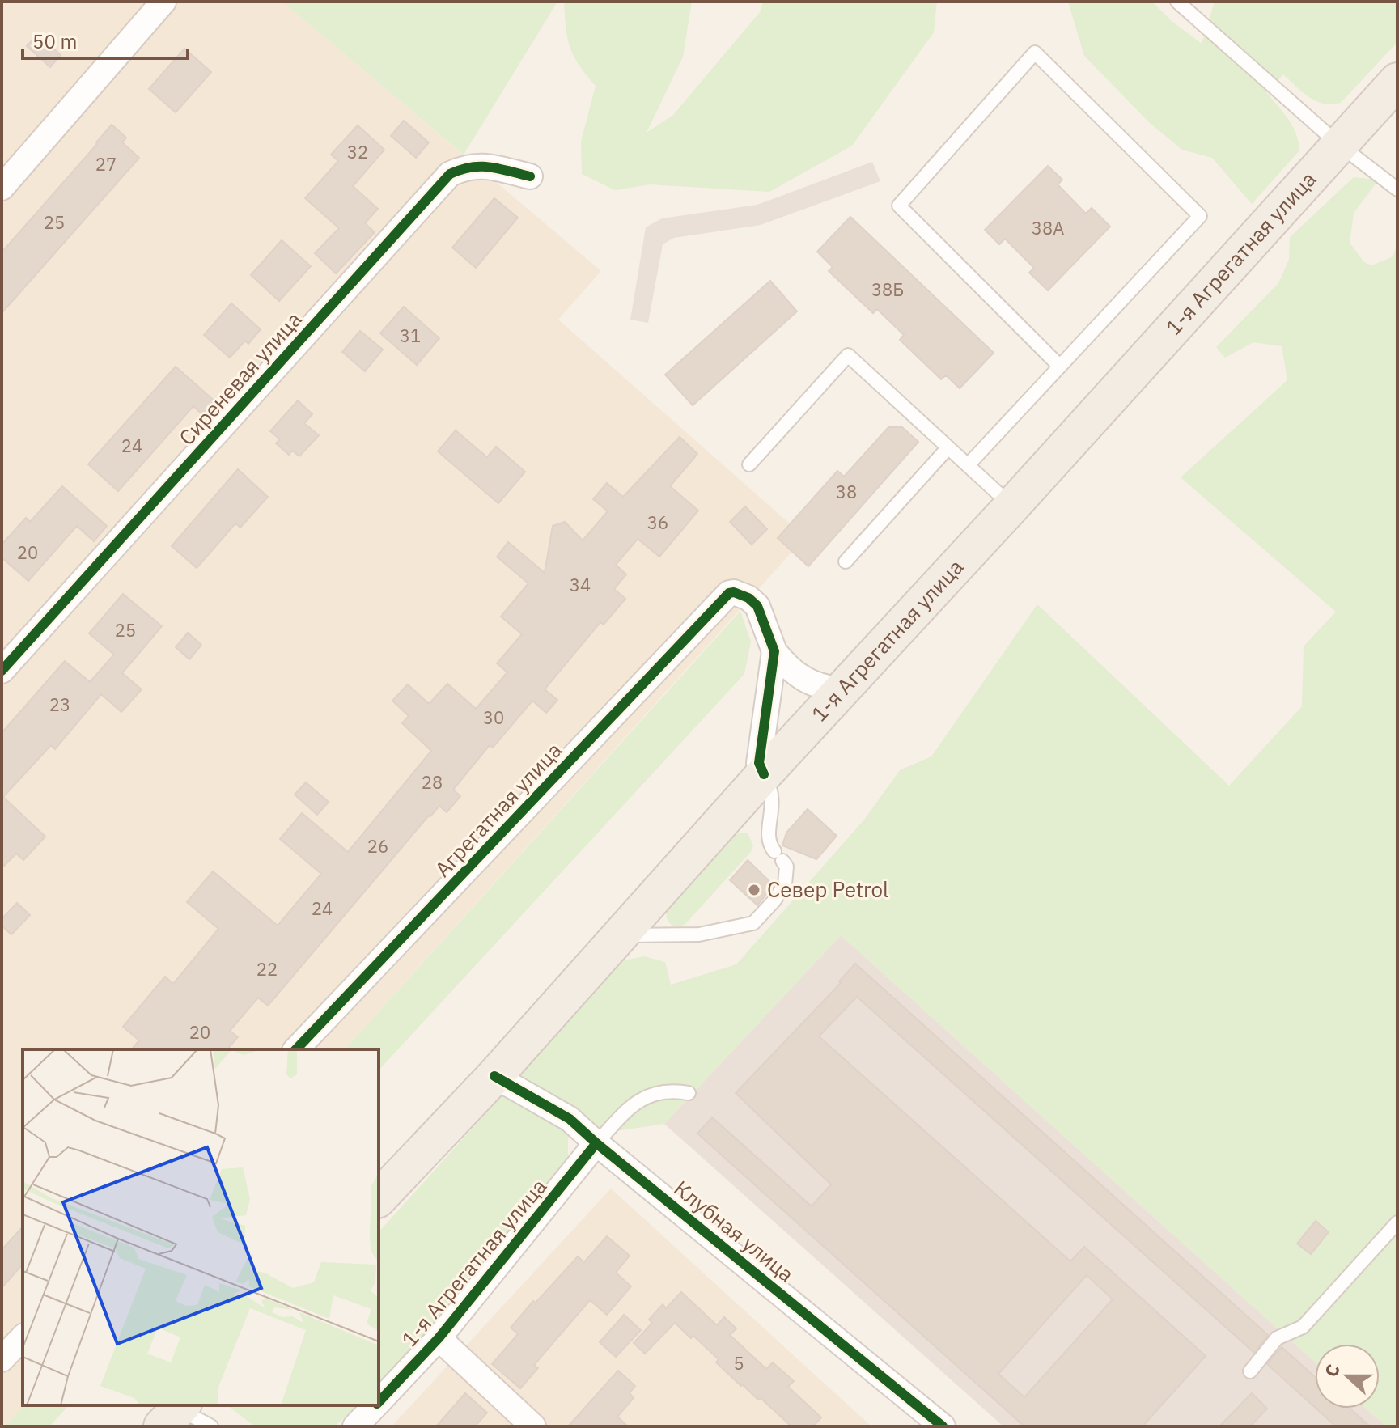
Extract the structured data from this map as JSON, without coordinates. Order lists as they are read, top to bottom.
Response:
{
  "streets": {
    "main road": ["1-я Агрегатная улица"],
    "street": ["Сиреневая улица", "Агрегатная улица", "Клубная улица"]
  },
  "crossings": [
    ["1-я Агрегатная улица", "Клубная улица"]
  ],
  "places": ["Север Petrol"],
  "house_numbers": [
    "32",
    "27",
    "25",
    "38А",
    "38Б",
    "31",
    "24",
    "38",
    "36",
    "20",
    "34",
    "25",
    "23",
    "30",
    "28",
    "26",
    "24",
    "22",
    "20",
    "5"
  ],
  "scale_bar": "50 m",
  "north": "left"
}
